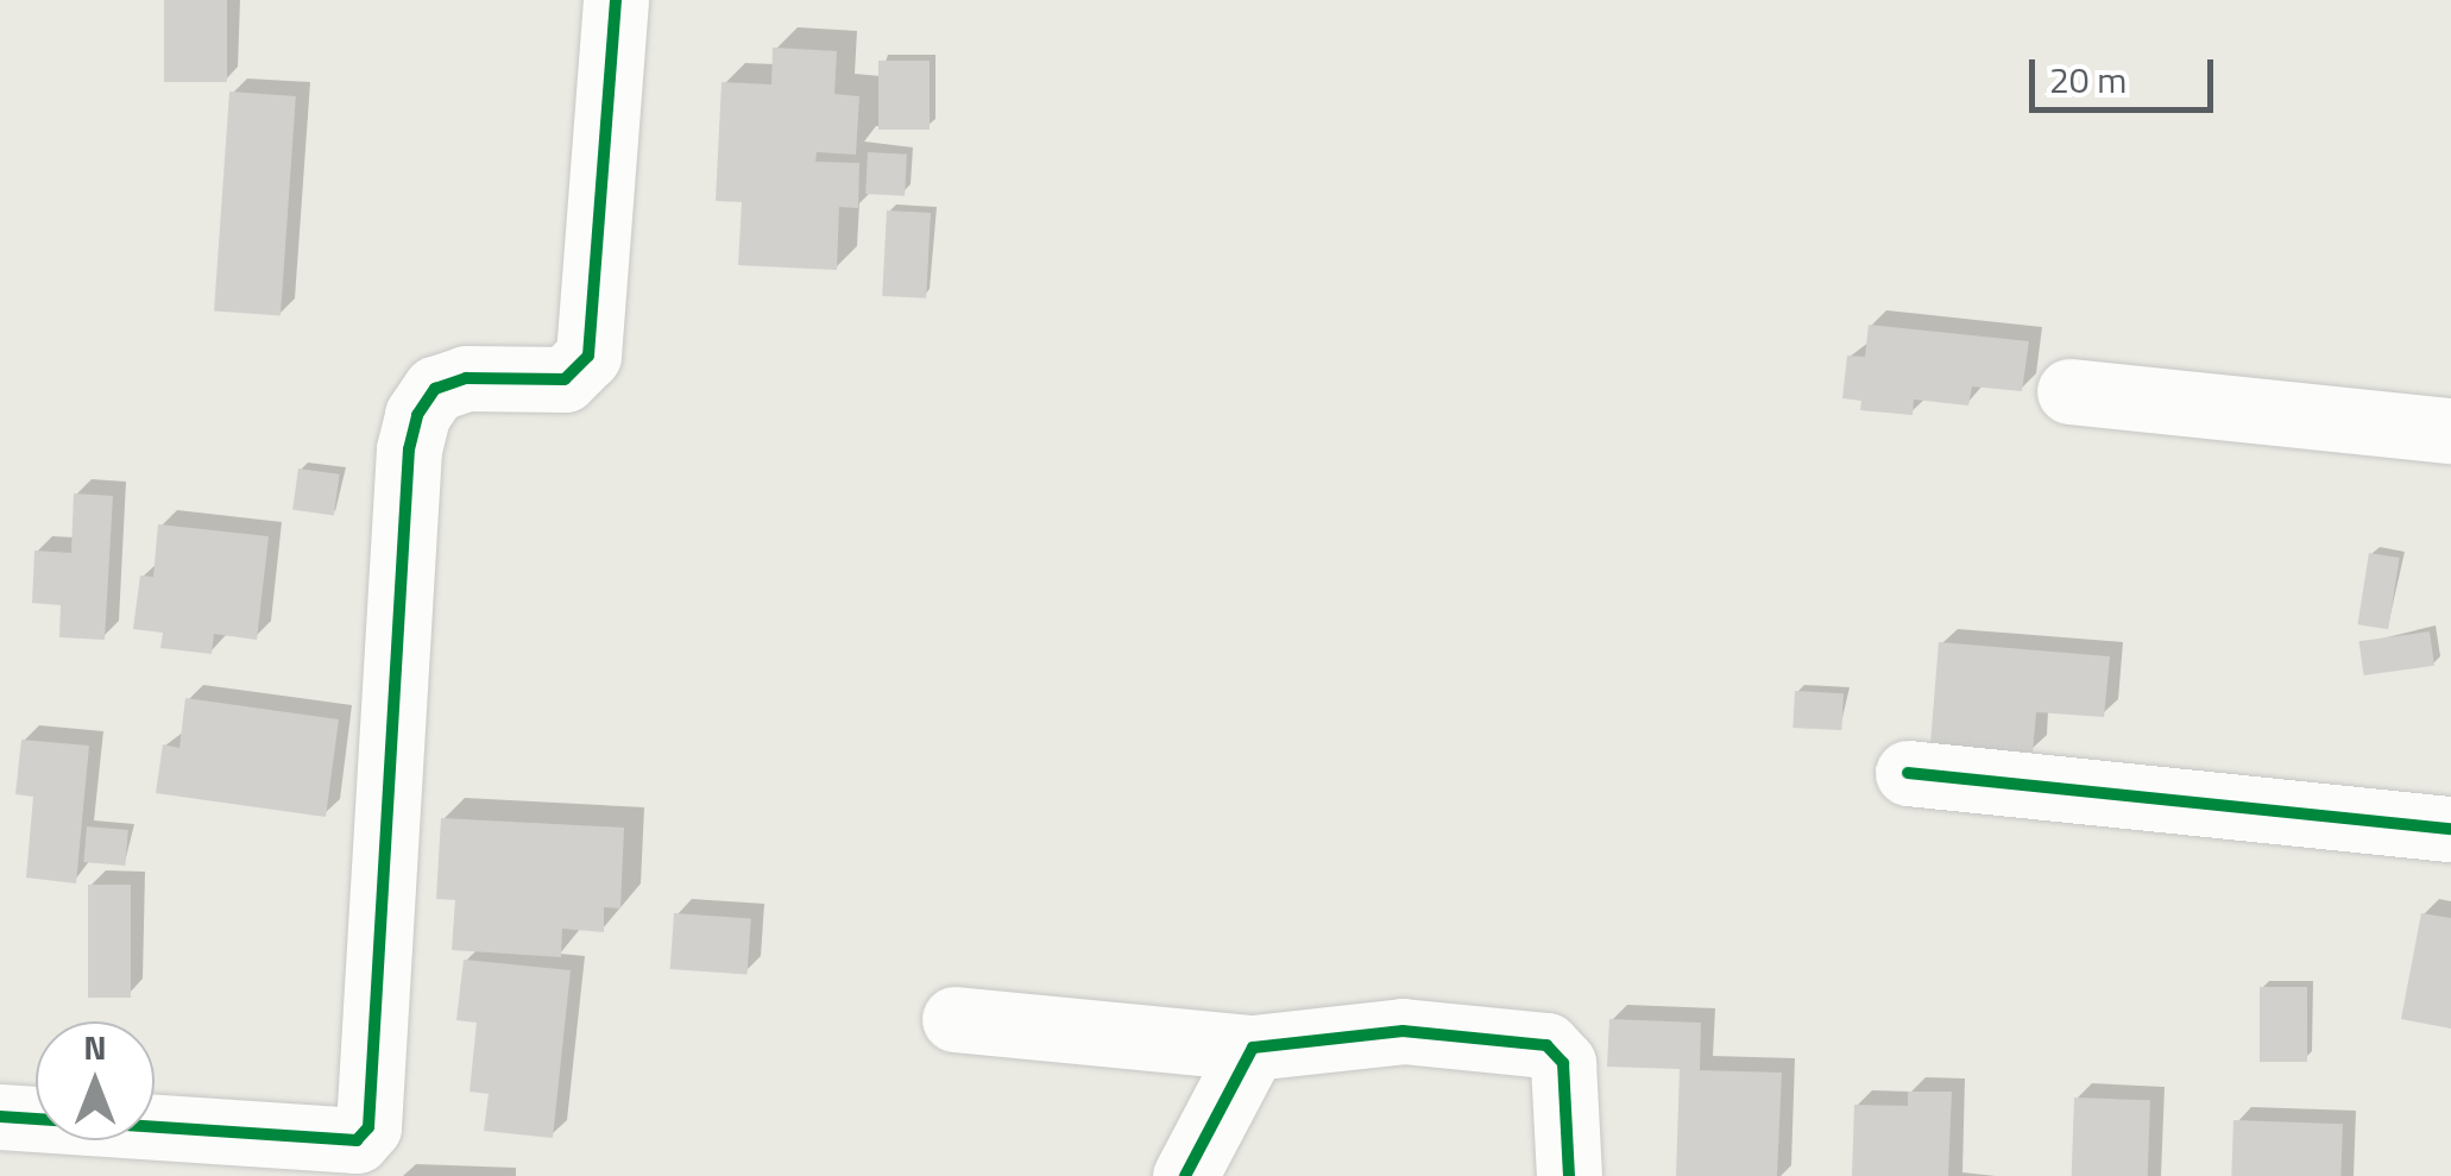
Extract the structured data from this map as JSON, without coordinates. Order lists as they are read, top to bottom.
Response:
{
  "scale_bar": "20 m",
  "north": "top"
}
